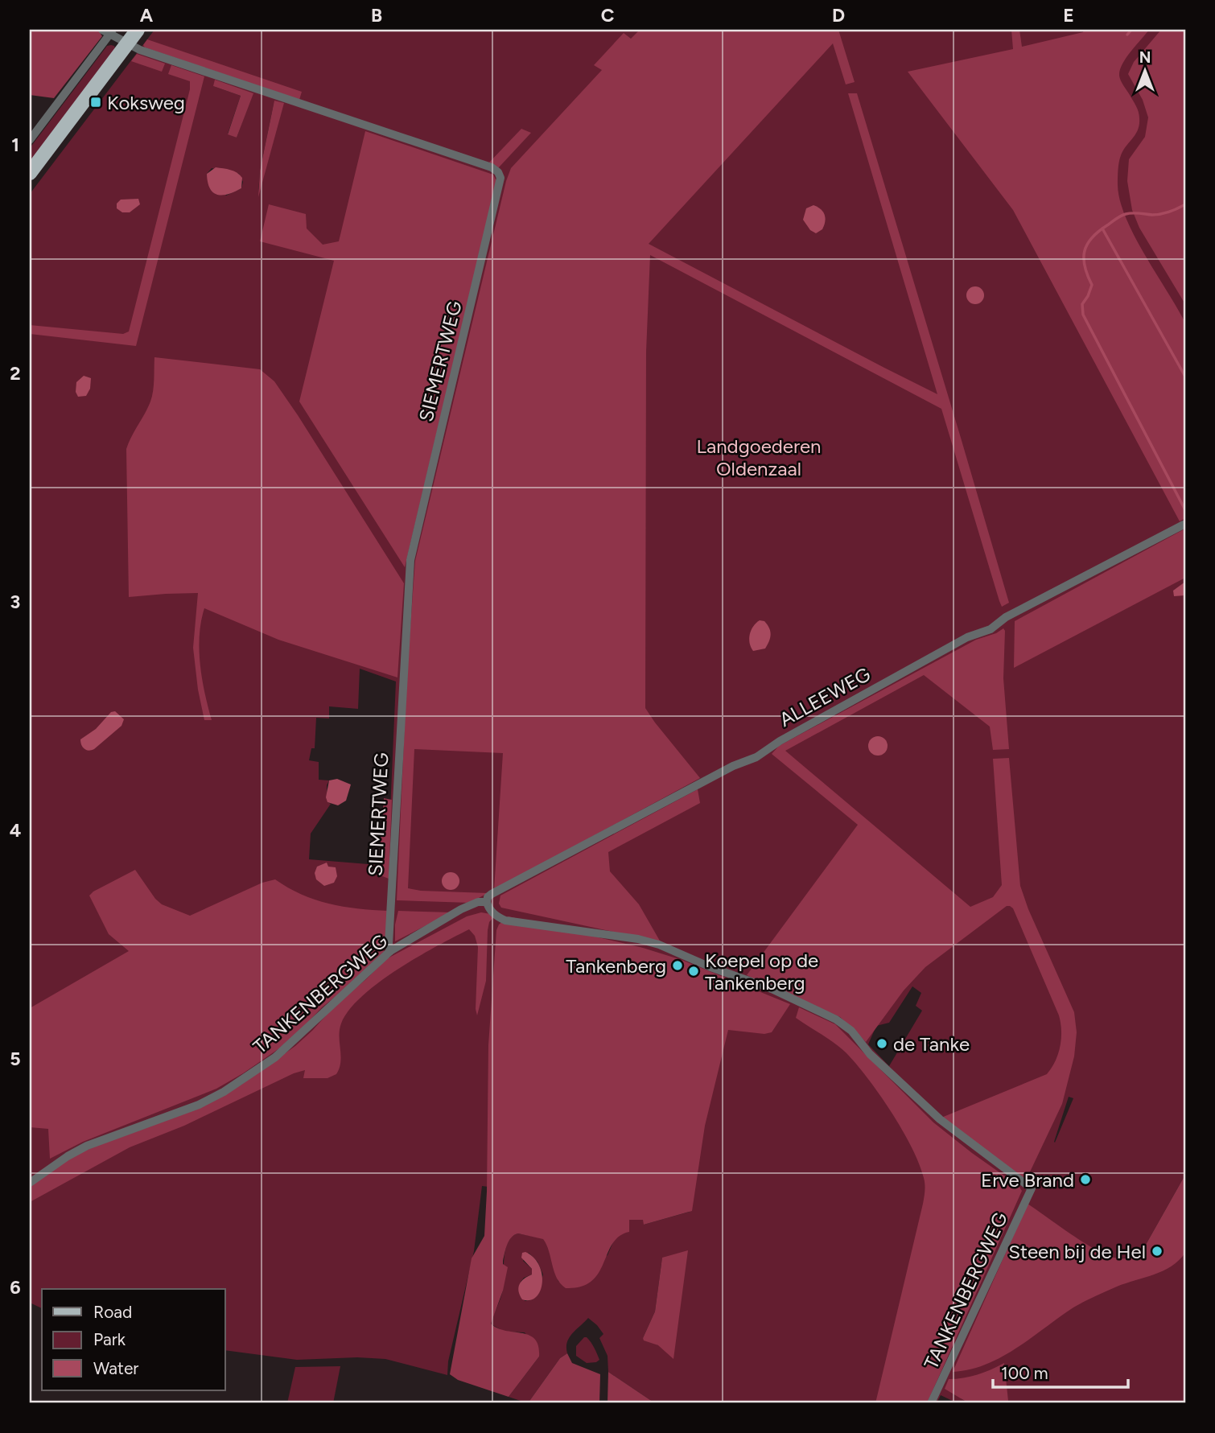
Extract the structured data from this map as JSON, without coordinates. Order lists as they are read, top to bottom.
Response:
{
  "streets": {
    "street": ["SIEMERTWEG", "ALLEEWEG", "TANKENBERGWEG"]
  },
  "crossings": [
    ["SIEMERTWEG", "TANKENBERGWEG"],
    ["ALLEEWEG", "TANKENBERGWEG"]
  ],
  "parks": ["Landgoederen Oldenzaal"],
  "places": {
    "transit": ["Koksweg"],
    "other": [
      "Tankenberg",
      "Koepel op de Tankenberg",
      "de Tanke",
      "Erve Brand",
      "Steen bij de Hel"
    ]
  },
  "legend": ["Road", "Park", "Water"],
  "scale_bar": "100 m",
  "north": "top",
  "grid": {
    "columns": [
      "A",
      "B",
      "C",
      "D",
      "E"
    ],
    "rows": [
      "1",
      "2",
      "3",
      "4",
      "5",
      "6"
    ]
  }
}
